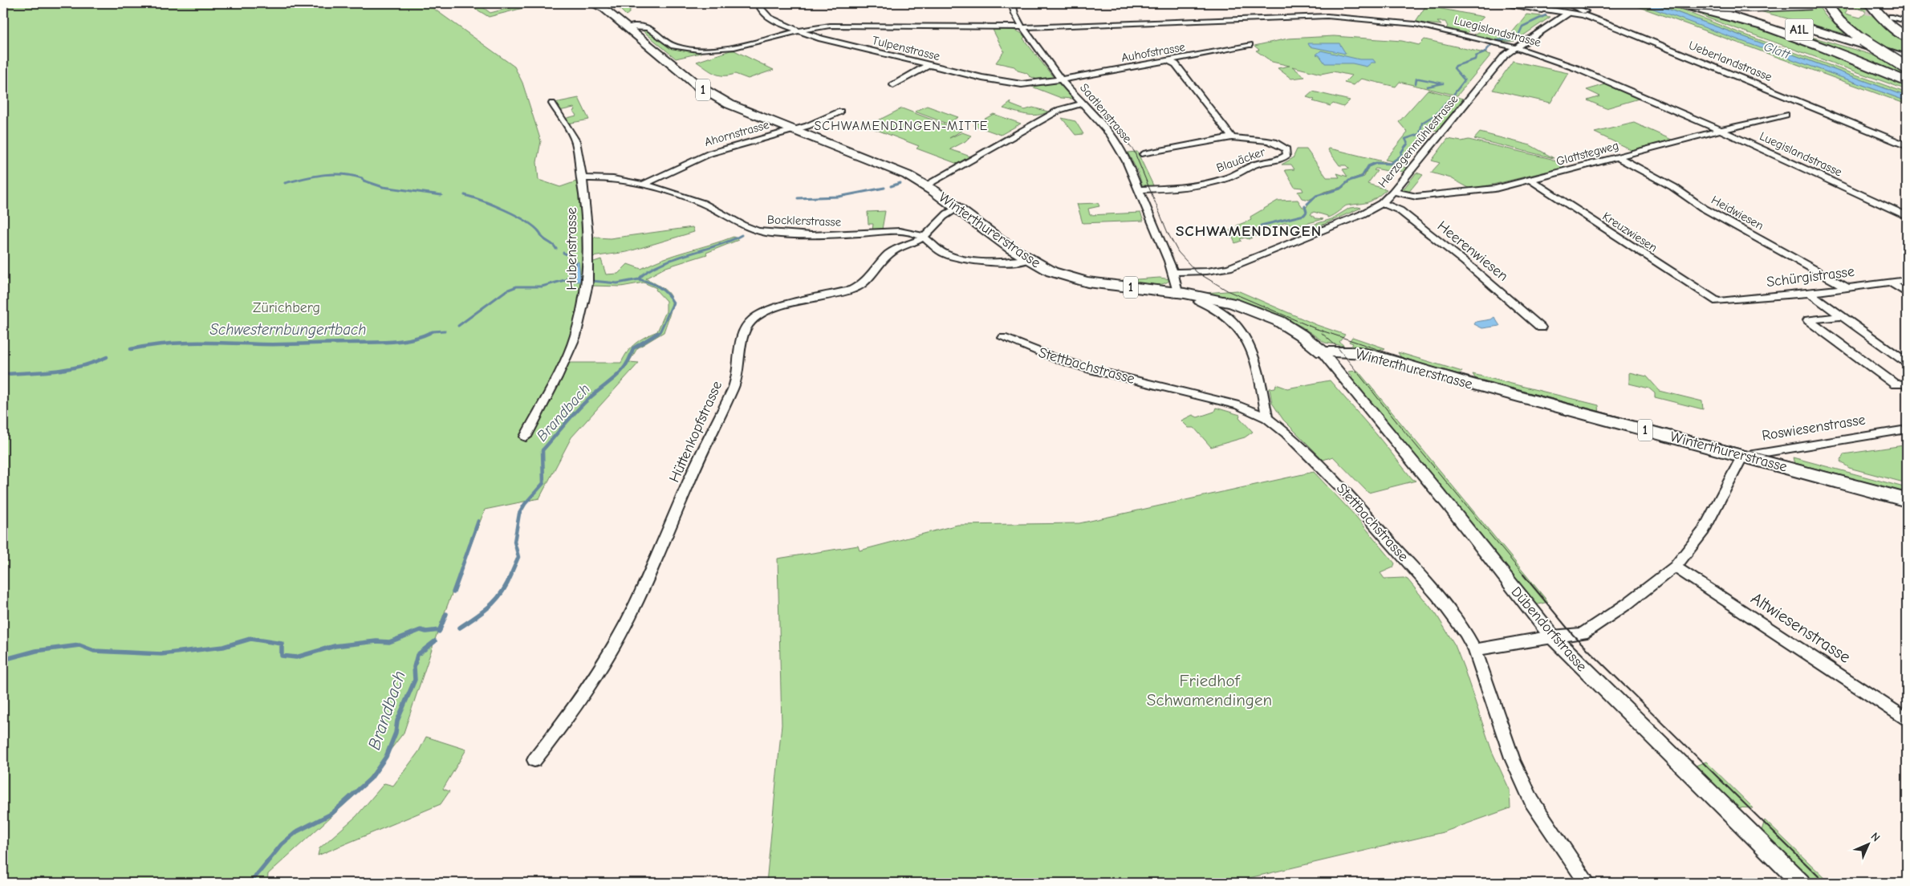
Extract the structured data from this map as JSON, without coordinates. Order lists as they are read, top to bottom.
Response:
{
  "streets": {
    "highway": ["A1L"],
    "main road": ["1", "Winterthurerstrasse"],
    "street": [
      "Luegislandstrasse",
      "Tulpenstrasse",
      "Auhofstrasse",
      "Ueberlandstrasse",
      "Saatlenstrasse",
      "Ahornstrasse",
      "Herzogenmühlestrasse",
      "Glattstegweg",
      "Blauäcker",
      "Heidwiesen",
      "Bocklerstrasse",
      "Kreuzwiesen",
      "Hubenstrasse",
      "Heerenwiesen",
      "Schürgistrasse",
      "Stettbachstrasse",
      "Roswiesenstrasse",
      "Hüttenkopfstrasse",
      "Altwiesenstrasse",
      "Dübendorfstrasse"
    ]
  },
  "crossings": [
    ["Luegislandstrasse", "Tulpenstrasse"],
    ["Luegislandstrasse", "Saatlenstrasse"],
    ["Luegislandstrasse", "Herzogenmühlestrasse"],
    ["Luegislandstrasse", "Glattstegweg"],
    ["Luegislandstrasse", "Winterthurerstrasse"],
    ["Tulpenstrasse", "Auhofstrasse"],
    ["Tulpenstrasse", "Saatlenstrasse"],
    ["Auhofstrasse", "Saatlenstrasse"],
    ["Ueberlandstrasse", "Herzogenmühlestrasse"],
    ["Saatlenstrasse", "Herzogenmühlestrasse"],
    ["Saatlenstrasse", "Blauäcker"],
    ["Saatlenstrasse", "Winterthurerstrasse"],
    ["Ahornstrasse", "Bocklerstrasse"],
    ["Ahornstrasse", "Winterthurerstrasse"],
    ["Herzogenmühlestrasse", "Glattstegweg"],
    ["Herzogenmühlestrasse", "Heerenwiesen"],
    ["Glattstegweg", "Heidwiesen"],
    ["Glattstegweg", "Kreuzwiesen"],
    ["Heidwiesen", "Schürgistrasse"],
    ["Bocklerstrasse", "Winterthurerstrasse"],
    ["Bocklerstrasse", "Hubenstrasse"],
    ["Bocklerstrasse", "Hüttenkopfstrasse"],
    ["Winterthurerstrasse", "Roswiesenstrasse"],
    ["Winterthurerstrasse", "Hüttenkopfstrasse"],
    ["Winterthurerstrasse", "Dübendorfstrasse"],
    ["Kreuzwiesen", "Schürgistrasse"]
  ],
  "districts": ["SCHWAMENDINGEN-MITTE", "SCHWAMENDINGEN"],
  "water": ["Glatt", "Schwesternbungertbach", "Brandbach"],
  "parks": ["Zürichberg", "Friedhof Schwamendingen"],
  "north": "top right"
}
